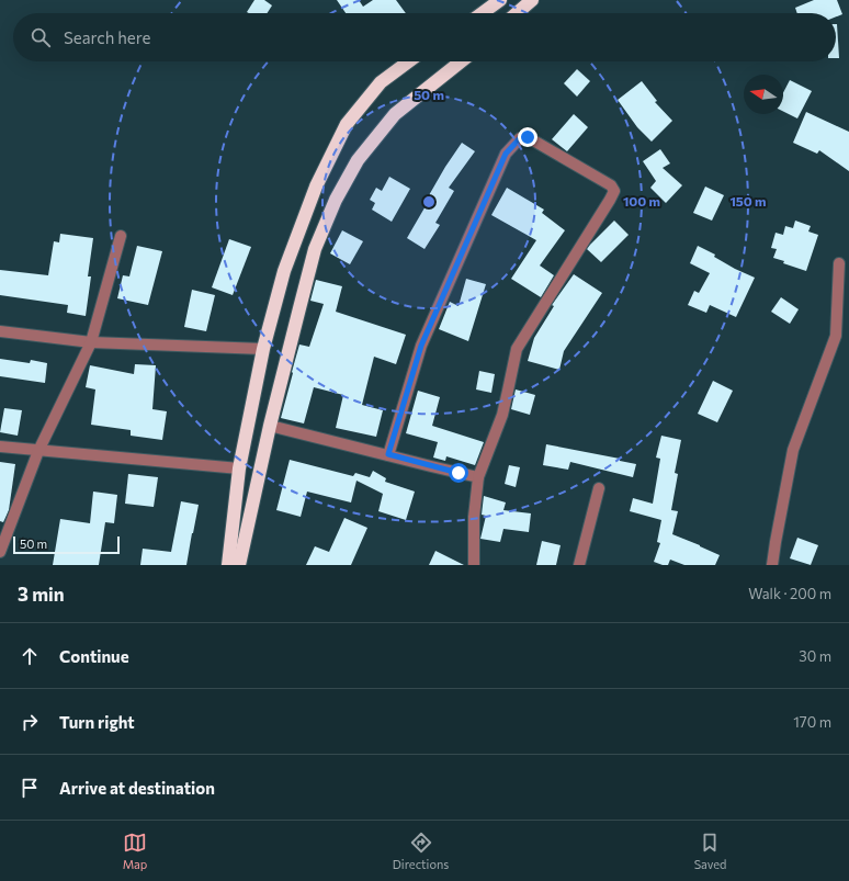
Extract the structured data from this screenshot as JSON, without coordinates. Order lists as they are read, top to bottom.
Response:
{
  "scale_bar": "50 m",
  "north": "left",
  "page": {
    "search": "Search here",
    "scale": "50 m",
    "heading": ["3 min", "Walk · 200 m"],
    "list": [
      ["Continue", "30 m"],
      ["Turn right", "170 m"],
      "Arrive at destination"
    ],
    "nav": ["Map", "Directions", "Saved"]
  },
  "rings": ["50 m", "100 m", "150 m"]
}
